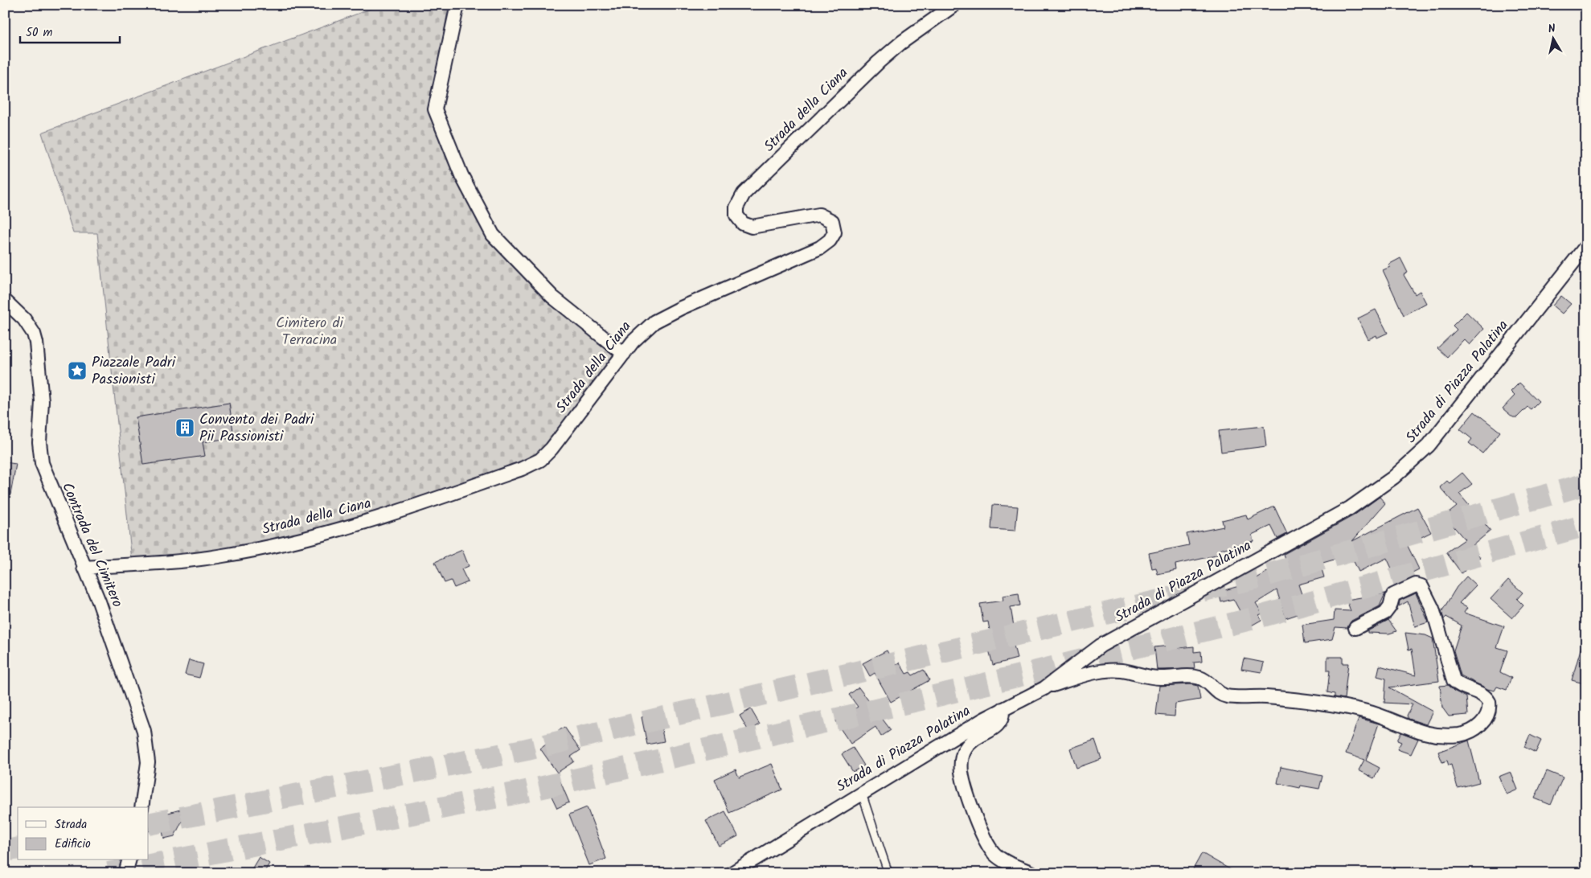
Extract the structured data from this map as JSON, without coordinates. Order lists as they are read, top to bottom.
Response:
{
  "streets": {
    "street": ["Strada della Ciana", "Strada di Piazza Palatina", "Contrada del Cimitero"]
  },
  "crossings": [
    ["Strada della Ciana", "Contrada del Cimitero"]
  ],
  "parks": ["Cimitero di Terracina"],
  "places": {
    "place": ["Piazzale Padri Passionisti"],
    "building": ["Convento dei Padri Pii Passionisti"]
  },
  "legend": ["Strada", "Edificio"],
  "scale_bar": "50 m",
  "north": "top"
}
